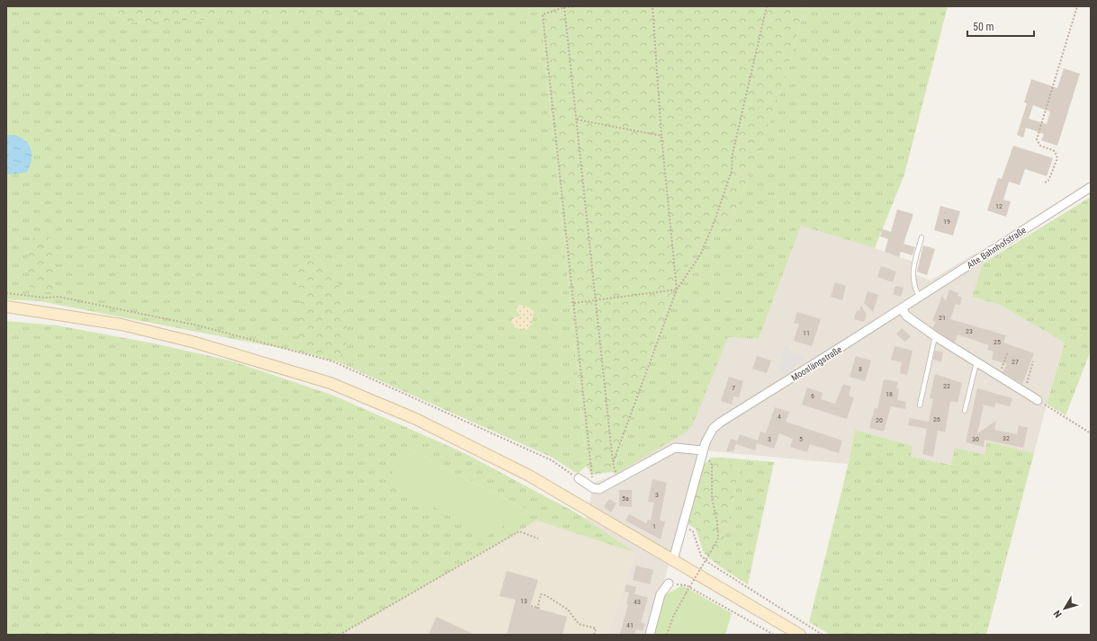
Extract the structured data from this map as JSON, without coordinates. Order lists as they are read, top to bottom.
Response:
{
  "streets": {
    "street": ["Alte Bahnhofstraße", "Mooslängstraße"]
  },
  "crossings": [
    ["Alte Bahnhofstraße", "Mooslängstraße"]
  ],
  "house_numbers": [
    "12",
    "19",
    "21",
    "23",
    "11",
    "25",
    "27",
    "8",
    "22",
    "7",
    "18",
    "6",
    "4",
    "26",
    "20",
    "32",
    "3",
    "5",
    "30",
    "3",
    "5a",
    "1",
    "13",
    "43",
    "41"
  ],
  "scale_bar": "50 m",
  "north": "bottom left"
}
